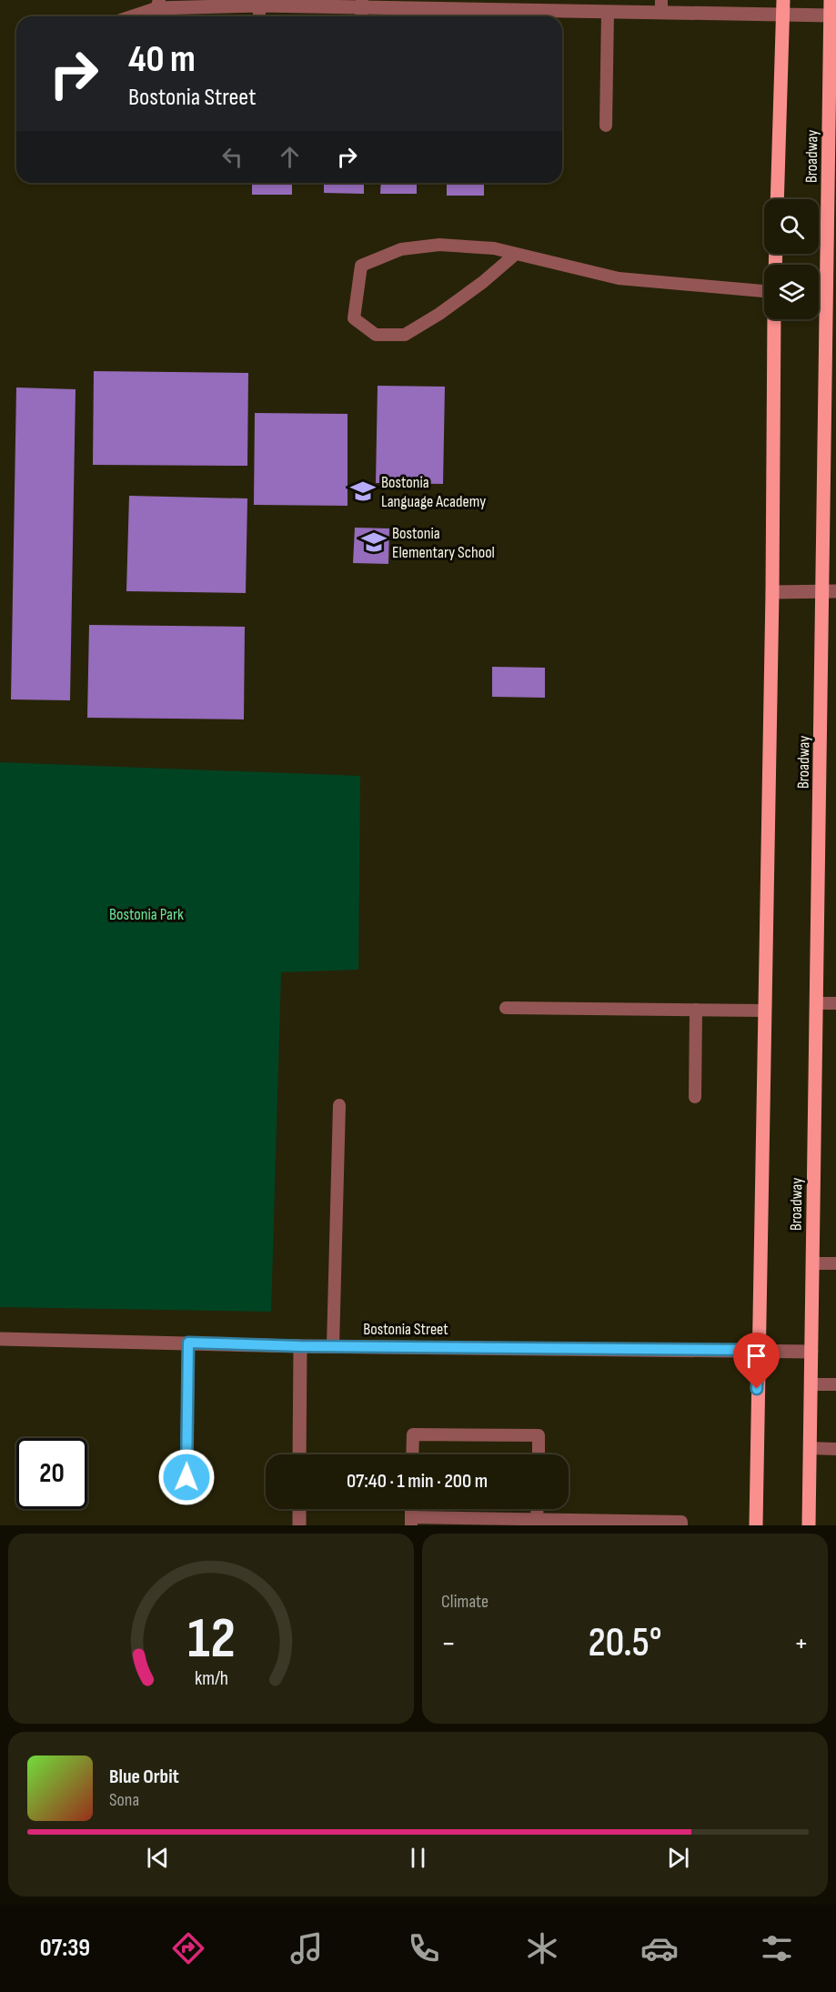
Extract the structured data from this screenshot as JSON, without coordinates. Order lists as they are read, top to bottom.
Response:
{
  "streets": {
    "main road": ["Broadway"],
    "street": ["Bostonia Street"]
  },
  "crossings": [
    ["Broadway", "Bostonia Street"]
  ],
  "parks": ["Bostonia Park"],
  "places": {
    "school or university": ["Bostonia Language Academy", "Bostonia Elementary School"]
  },
  "page": {
    "turn": ["40 m", "Bostonia Street"],
    "limit": "20",
    "trip": "07:40 · 1 min · 200 m",
    "tile": "Climate",
    "heat": ["−", "20.5°", "+"],
    "song": ["Blue Orbit", "Sona"],
    "tabs": "07:39",
    "gauge": ["12", "km/h"]
  }
}
